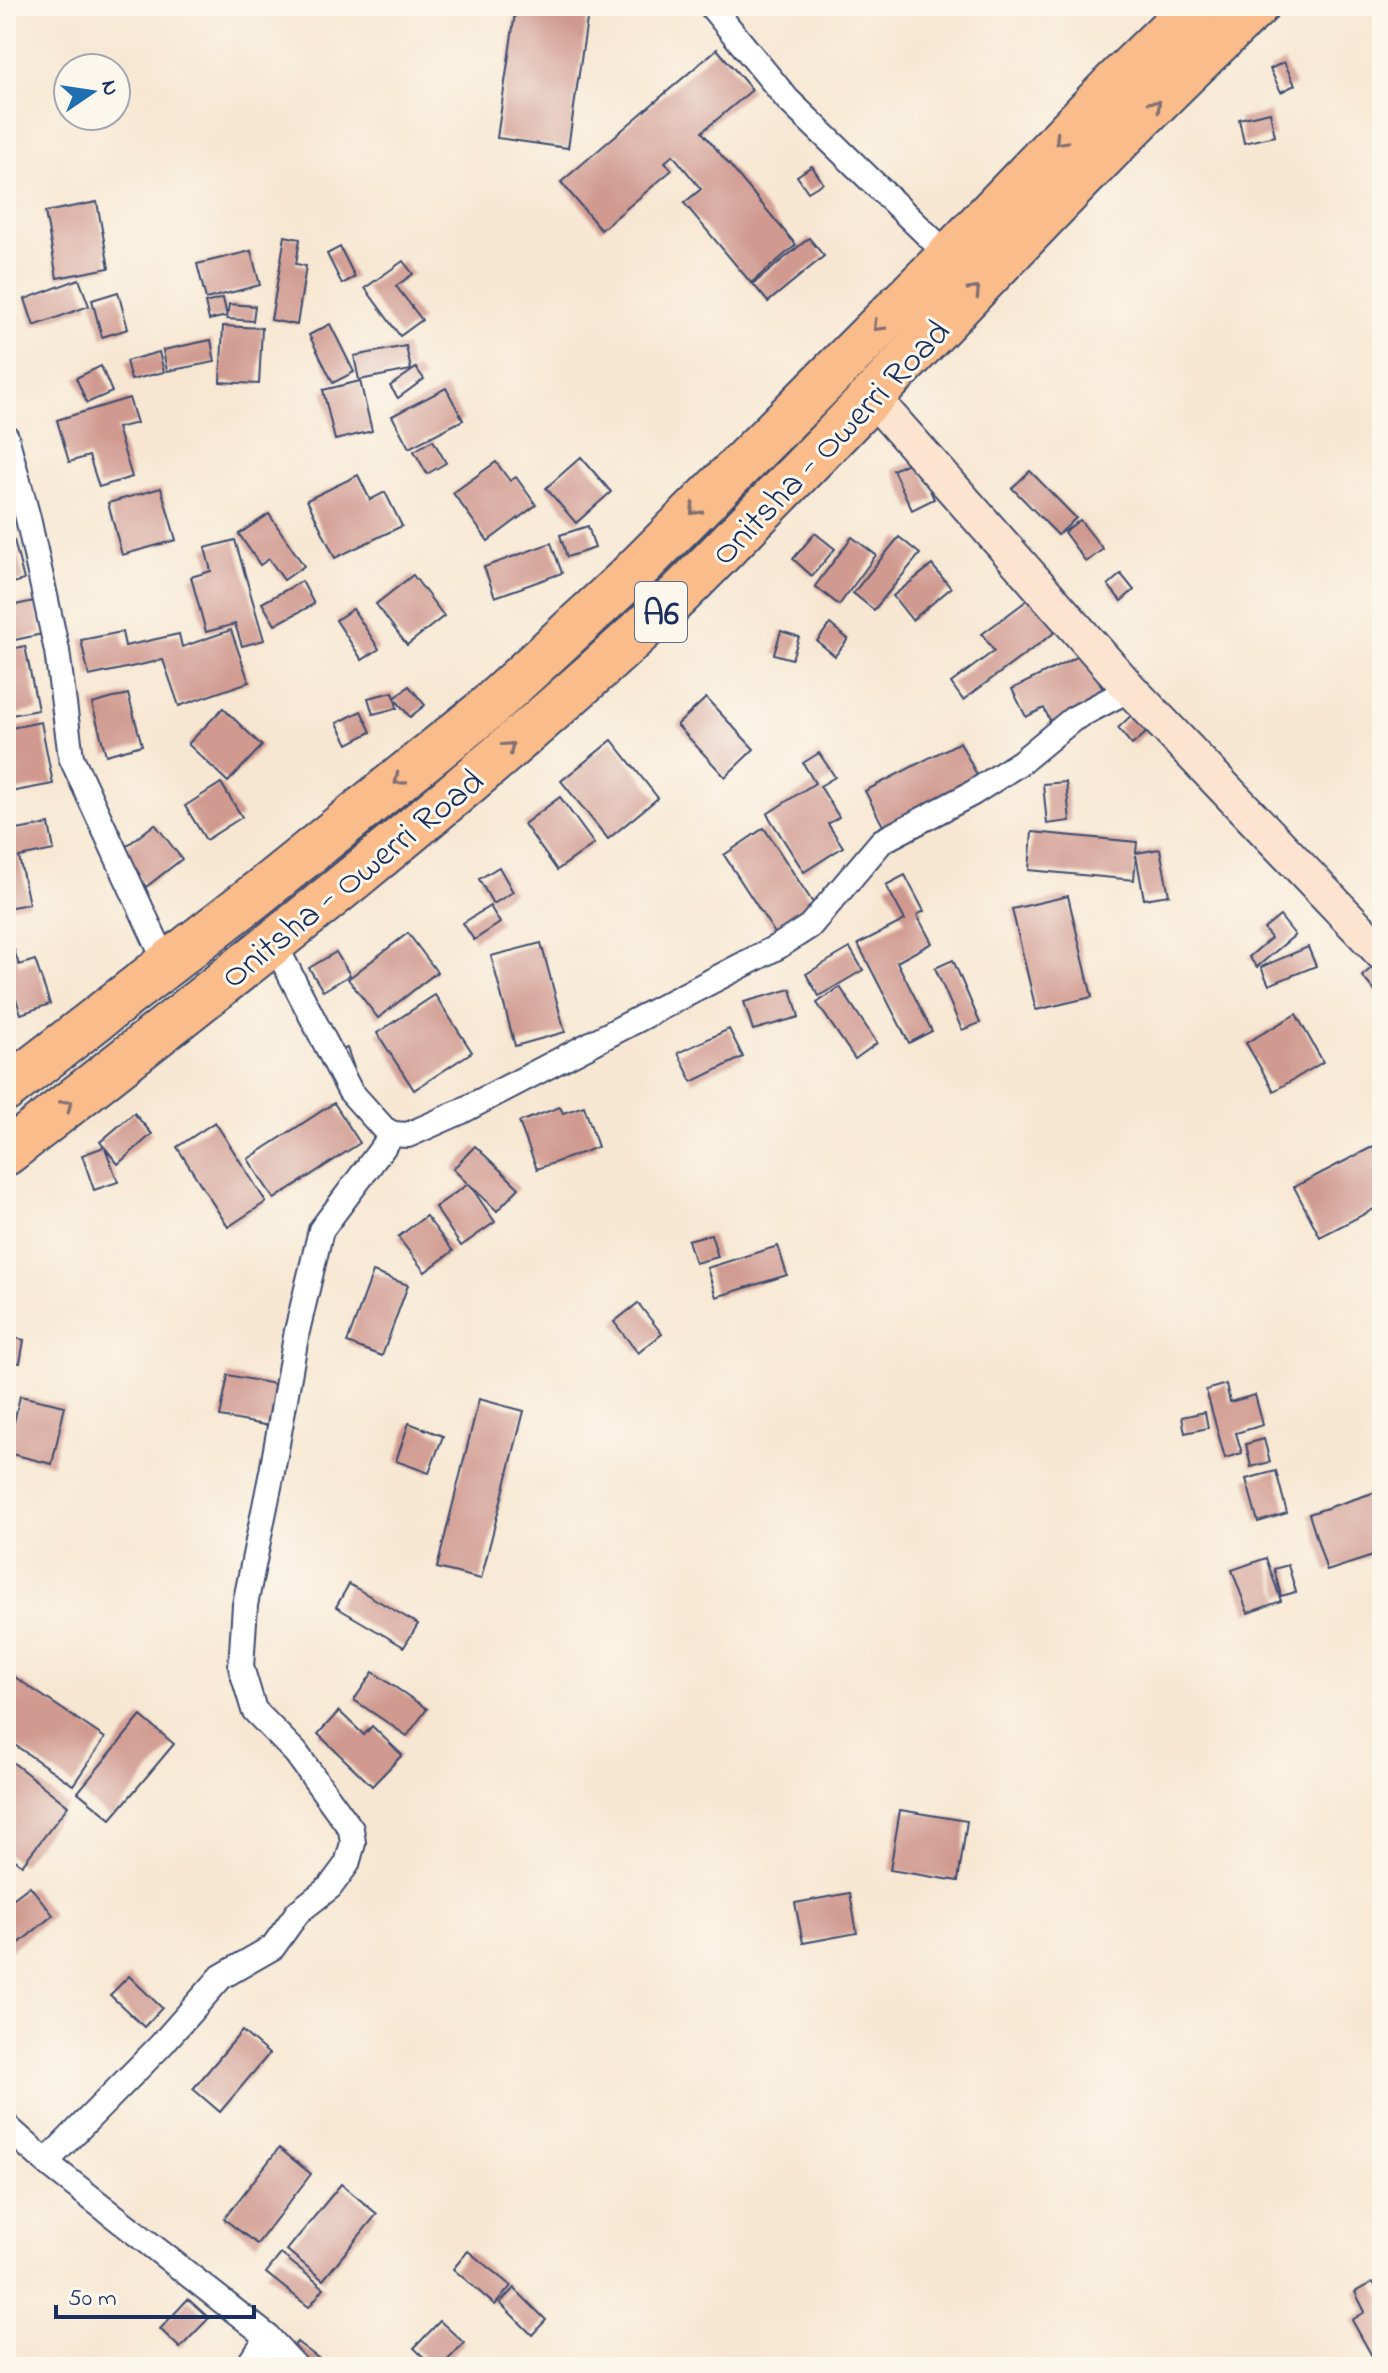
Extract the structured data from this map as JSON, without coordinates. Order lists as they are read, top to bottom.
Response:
{
  "streets": {
    "highway": ["Onitsha - Owerri Road", "A6"]
  },
  "scale_bar": "50 m",
  "north": "right"
}
